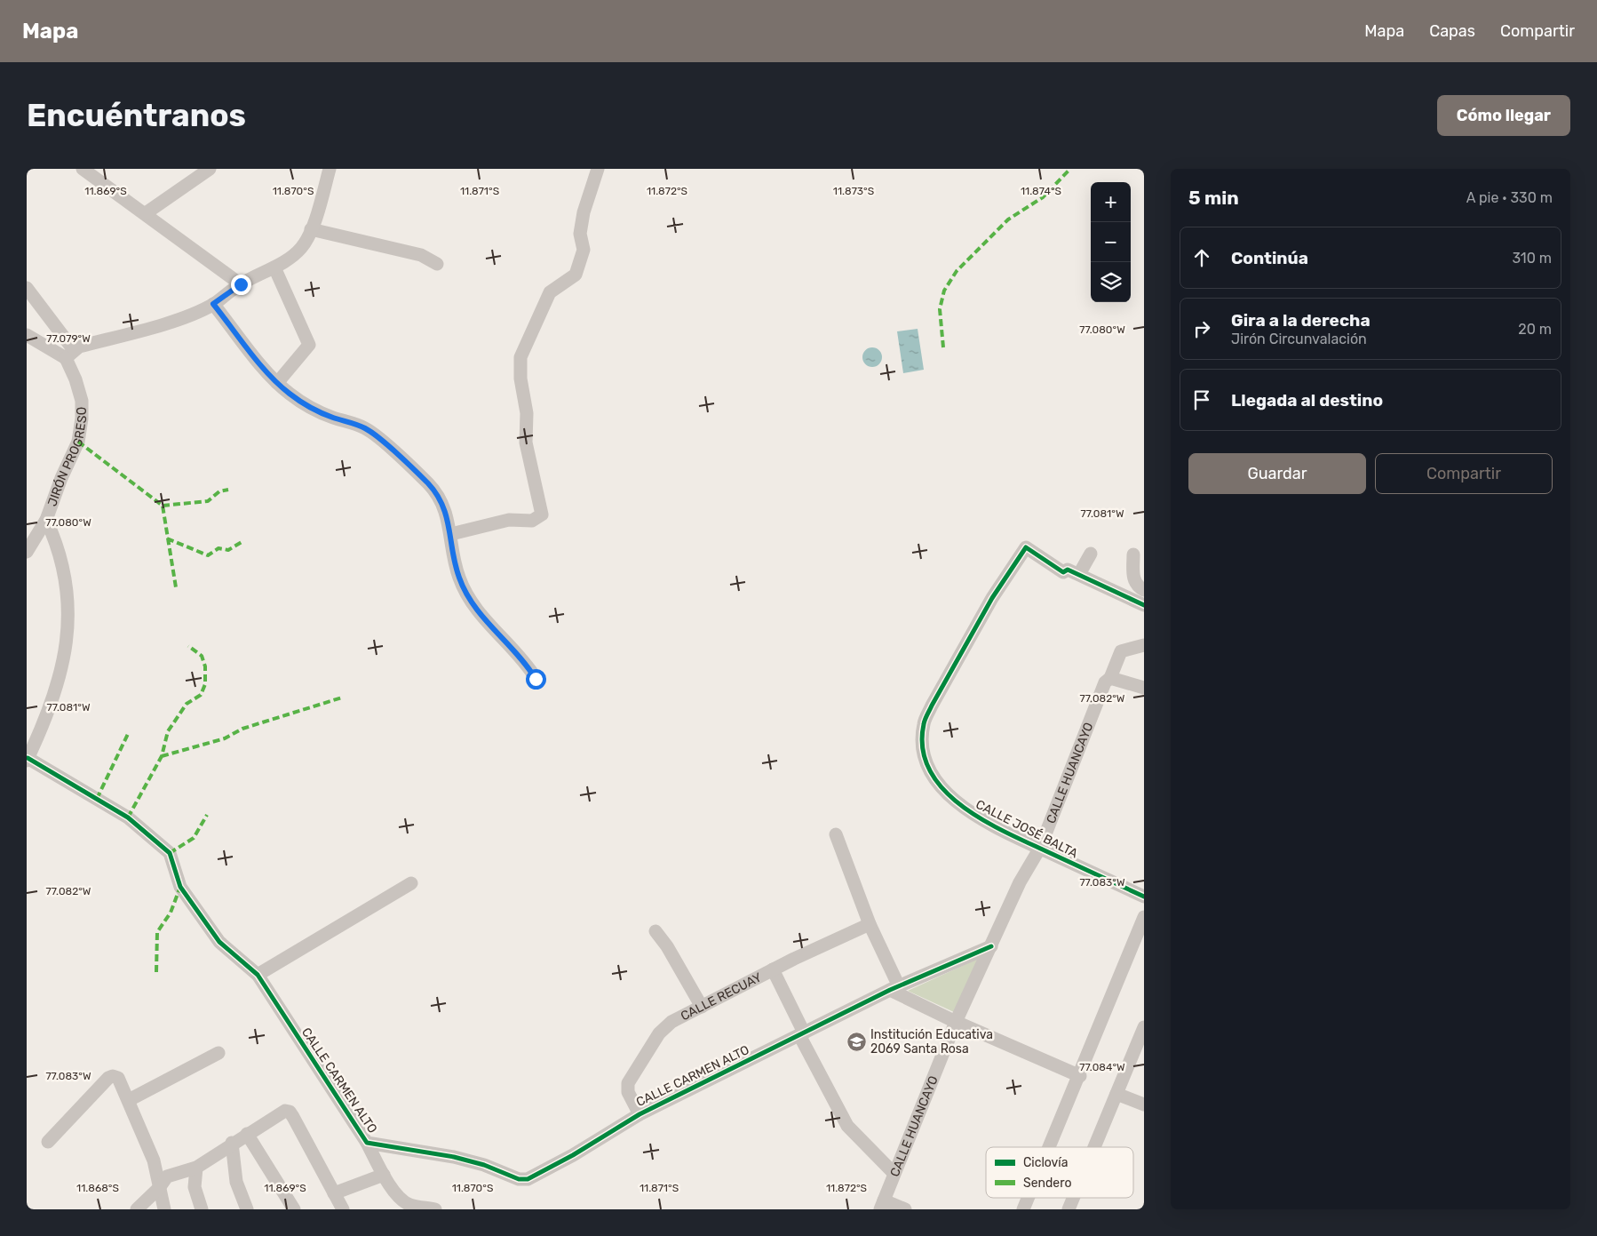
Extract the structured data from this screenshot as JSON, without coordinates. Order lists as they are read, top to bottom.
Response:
{
  "streets": {
    "street": [
      "JIRÓN PROGRESO",
      "CALLE HUANCAYO",
      "CALLE JOSÉ BALTA",
      "CALLE RECUAY",
      "CALLE CARMEN ALTO"
    ]
  },
  "crossings": [
    ["CALLE HUANCAYO", "CALLE JOSÉ BALTA"],
    ["CALLE HUANCAYO", "CALLE CARMEN ALTO"],
    ["CALLE RECUAY", "CALLE CARMEN ALTO"]
  ],
  "places": {
    "school or university": ["Institución Educativa 2069 Santa Rosa"]
  },
  "legend": ["Ciclovía", "Sendero"],
  "page": {
    "header": "Mapa",
    "nav": ["Mapa", "Capas", "Compartir"],
    "buttons": [
      "Cómo llegar",
      ["Guardar", "Compartir"]
    ],
    "title": "Encuéntranos",
    "heading": ["5 min", "A pie · 330 m"],
    "map_buttons": ["+", "−"],
    "list": [
      ["Continúa", "310 m"],
      ["Gira a la derecha", "Jirón Circunvalación", "20 m"],
      "Llegada al destino"
    ]
  },
  "coordinates": [
    "11.869°S",
    "11.870°S",
    "11.871°S",
    "11.872°S",
    "11.873°S",
    "11.874°S",
    "77.080°W",
    "77.079°W",
    "77.081°W",
    "77.082°W",
    "77.083°W",
    "77.084°W",
    "11.868°S"
  ]
}
